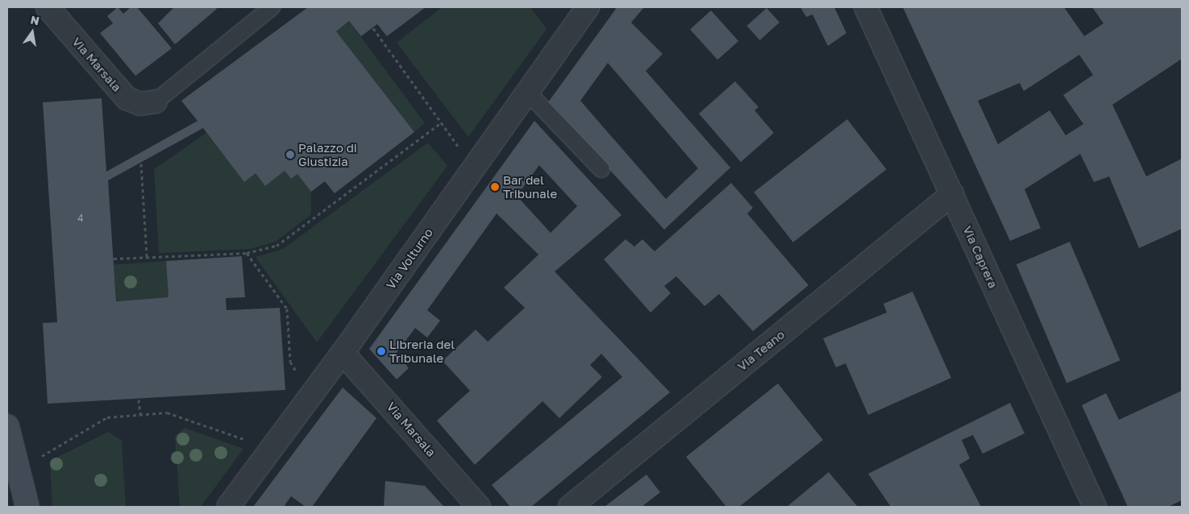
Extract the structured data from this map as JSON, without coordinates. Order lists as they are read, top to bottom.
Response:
{
  "streets": {
    "street": [
      "Via Marsala",
      "Via Caprera",
      "Via Volturno",
      "Via Teano"
    ]
  },
  "crossings": [
    ["Via Marsala", "Via Volturno"],
    ["Via Caprera", "Via Teano"]
  ],
  "places": ["Palazzo di Giustizia", "Bar del Tribunale", "Libreria del Tribunale"],
  "house_numbers": ["4"],
  "north": "top"
}
